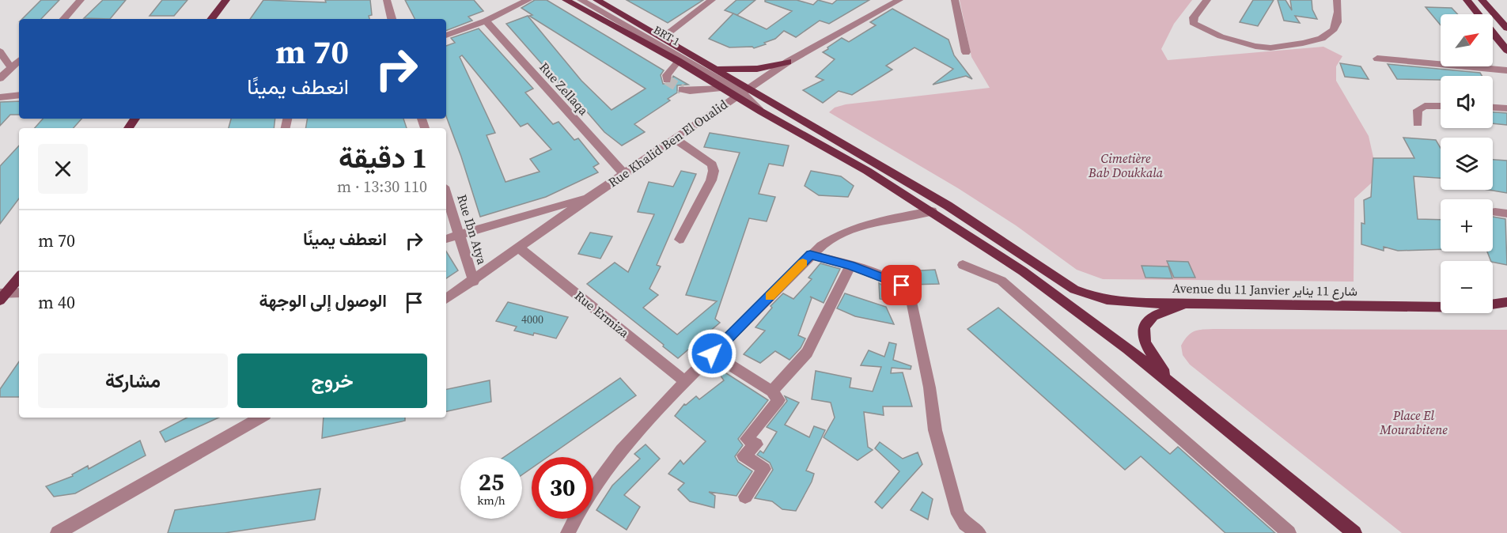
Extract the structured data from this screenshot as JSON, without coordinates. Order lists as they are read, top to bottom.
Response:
{
  "streets": {
    "main road": ["Avenue du 11 Janvier شارع 11 يناير"],
    "street": [
      "BRT 1",
      "Rue Zellaqa",
      "Rue Khalid Ben El Oualid",
      "Rue Ibn Atya",
      "Rue Ermiza"
    ]
  },
  "crossings": [
    ["BRT 1", "Rue Khalid Ben El Oualid"],
    ["BRT 1", "Avenue du 11 Janvier شارع 11 يناير"],
    ["Rue Zellaqa", "Rue Khalid Ben El Oualid"],
    ["Rue Khalid Ben El Oualid", "Rue Ibn Atya"],
    ["Rue Khalid Ben El Oualid", "Rue Ermiza"]
  ],
  "parks": ["Cimetière Bab Doukkala", "Place El Mourabitene"],
  "house_numbers": ["4000"],
  "north": "top right",
  "page": {
    "map_buttons": ["+", "−"],
    "turn": ["70 m", "انعطف يمينًا"],
    "heading": ["1 دقيقة", "110 m · 13:30"],
    "list": [
      {
        "name": "انعطف يمينًا",
        "value": "70 m"
      },
      {
        "name": "الوصول إلى الوجهة",
        "value": "40 m"
      }
    ],
    "buttons": ["خروج", "مشاركة"],
    "speed": "25 km/h",
    "limit": "30"
  }
}
